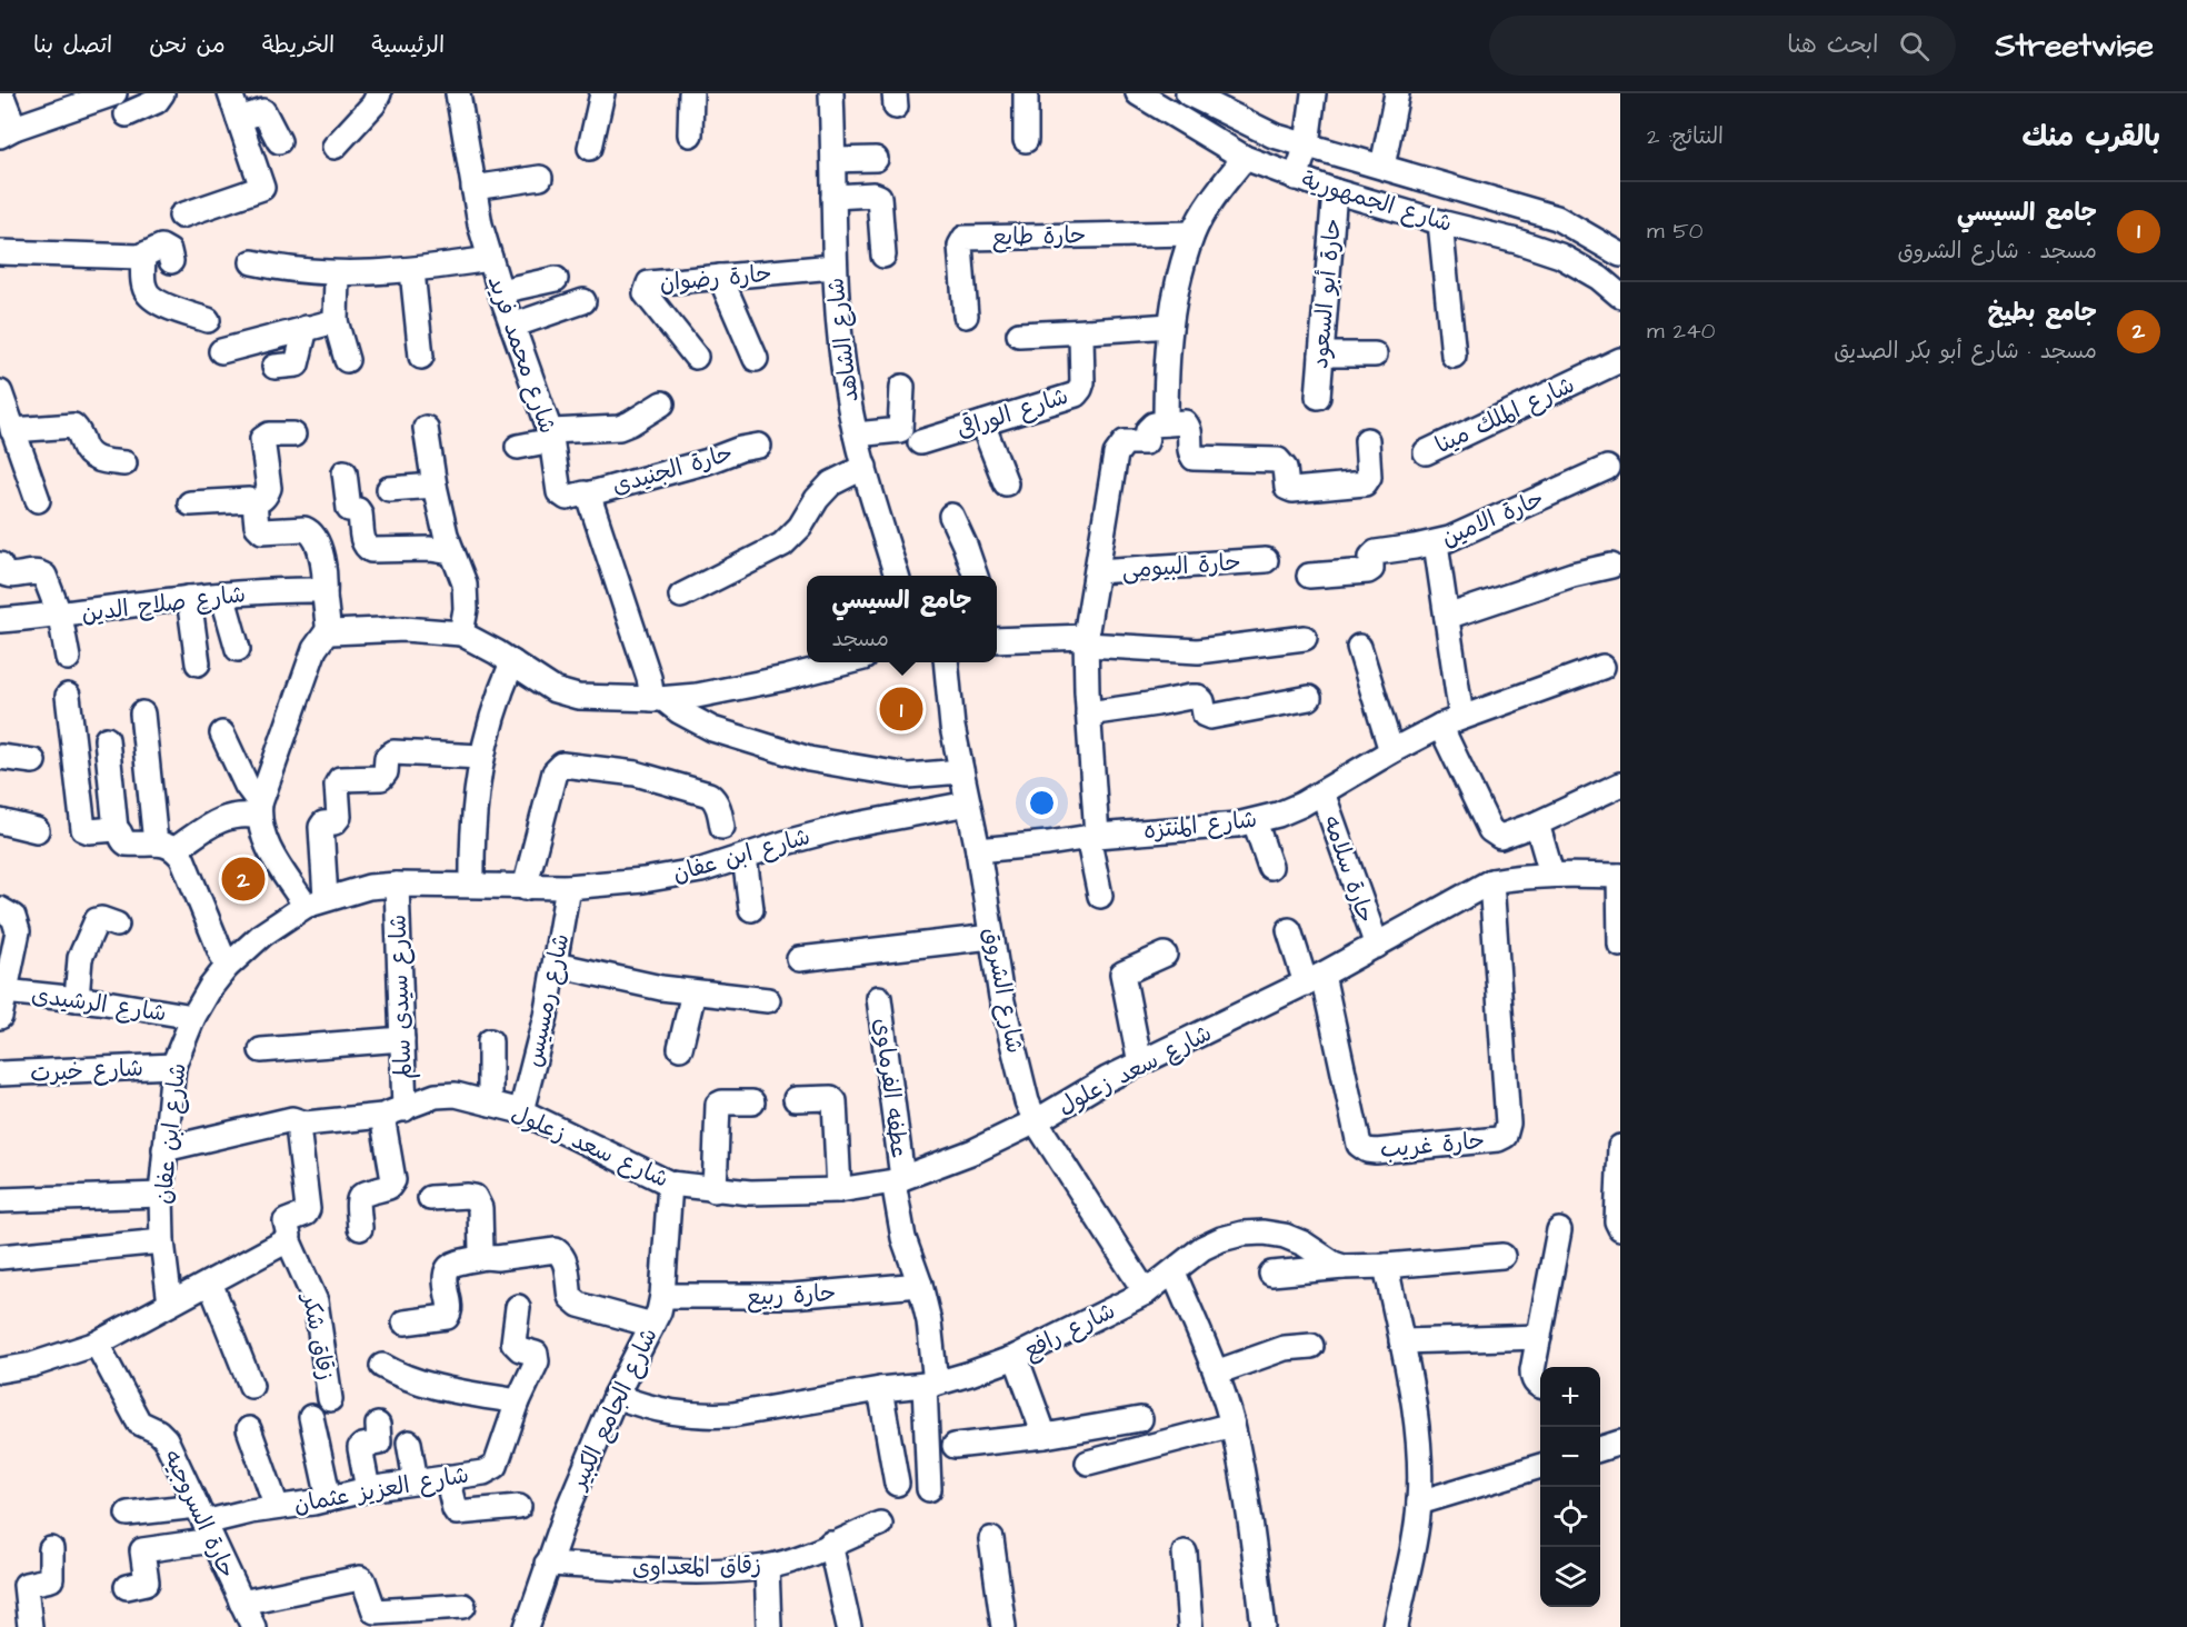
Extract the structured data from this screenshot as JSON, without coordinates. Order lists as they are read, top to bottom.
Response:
{
  "streets": {
    "street": [
      "شارع الجمهورية",
      "حارة طايع",
      "حارة رضوان",
      "حارة أبو السعود",
      "شارع الشاهد",
      "شارع محمد فريد",
      "شارع الوراقى",
      "شارع الملك مينا",
      "حارة الجنيدى",
      "حارة الامين",
      "حارة البيومى",
      "شارع صلاح الدين",
      "شارع المنتزه",
      "شارع ابن عفان",
      "حارة سلامه",
      "شارع الشروق",
      "شارع سيدى سالم",
      "شارع رمسيس",
      "شارع الرشيدى",
      "شارع سعد زعلول",
      "شارع خيرت",
      "عطفه الفرماوى",
      "حارة غريب",
      "حارة ربيع",
      "شارع رافع",
      "زقاق شكر",
      "شارع الجامع الكبير",
      "شارع العزيز عثمان",
      "حارة السروجيه",
      "زقاق المعداوى"
    ]
  },
  "crossings": [
    ["شارع الجمهورية", "حارة أبو السعود"],
    ["حارة رضوان", "شارع الشاهد"],
    ["شارع محمد فريد", "حارة الجنيدى"],
    ["شارع المنتزه", "حارة سلامه"],
    ["شارع المنتزه", "شارع الشروق"],
    ["شارع ابن عفان", "شارع الشروق"],
    ["شارع ابن عفان", "شارع سيدى سالم"],
    ["شارع ابن عفان", "شارع رمسيس"],
    ["شارع ابن عفان", "شارع الرشيدى"],
    ["شارع ابن عفان", "شارع سعد زعلول"],
    ["شارع ابن عفان", "شارع خيرت"],
    ["حارة سلامه", "شارع سعد زعلول"],
    ["شارع الشروق", "شارع سعد زعلول"],
    ["شارع الشروق", "شارع رافع"],
    ["شارع سيدى سالم", "شارع سعد زعلول"],
    ["شارع رمسيس", "شارع سعد زعلول"],
    ["شارع سعد زعلول", "عطفه الفرماوى"],
    ["شارع سعد زعلول", "حارة غريب"],
    ["شارع سعد زعلول", "شارع الجامع الكبير"],
    ["عطفه الفرماوى", "حارة ربيع"],
    ["عطفه الفرماوى", "شارع رافع"],
    ["حارة ربيع", "شارع الجامع الكبير"],
    ["شارع رافع", "شارع الجامع الكبير"],
    ["شارع الجامع الكبير", "زقاق المعداوى"],
    ["شارع العزيز عثمان", "حارة السروجيه"]
  ],
  "page": {
    "header": "Streetwise",
    "search": "ابحث هنا",
    "nav": [
      "الرئيسية",
      "الخريطة",
      "من نحن",
      "اتصل بنا"
    ],
    "heading": ["بالقرب منك", "النتائج: 2"],
    "list": [
      {
        "mark": "1",
        "name": "جامع السيسي",
        "note": "مسجد · شارع الشروق",
        "value": "50 m"
      },
      {
        "mark": "2",
        "name": "جامع بطيخ",
        "note": "مسجد · شارع أبو بكر الصديق",
        "value": "240 m"
      }
    ],
    "popup": ["جامع السيسي", "مسجد"],
    "pins": ["1", "2"],
    "map_buttons": ["+", "−"]
  }
}
